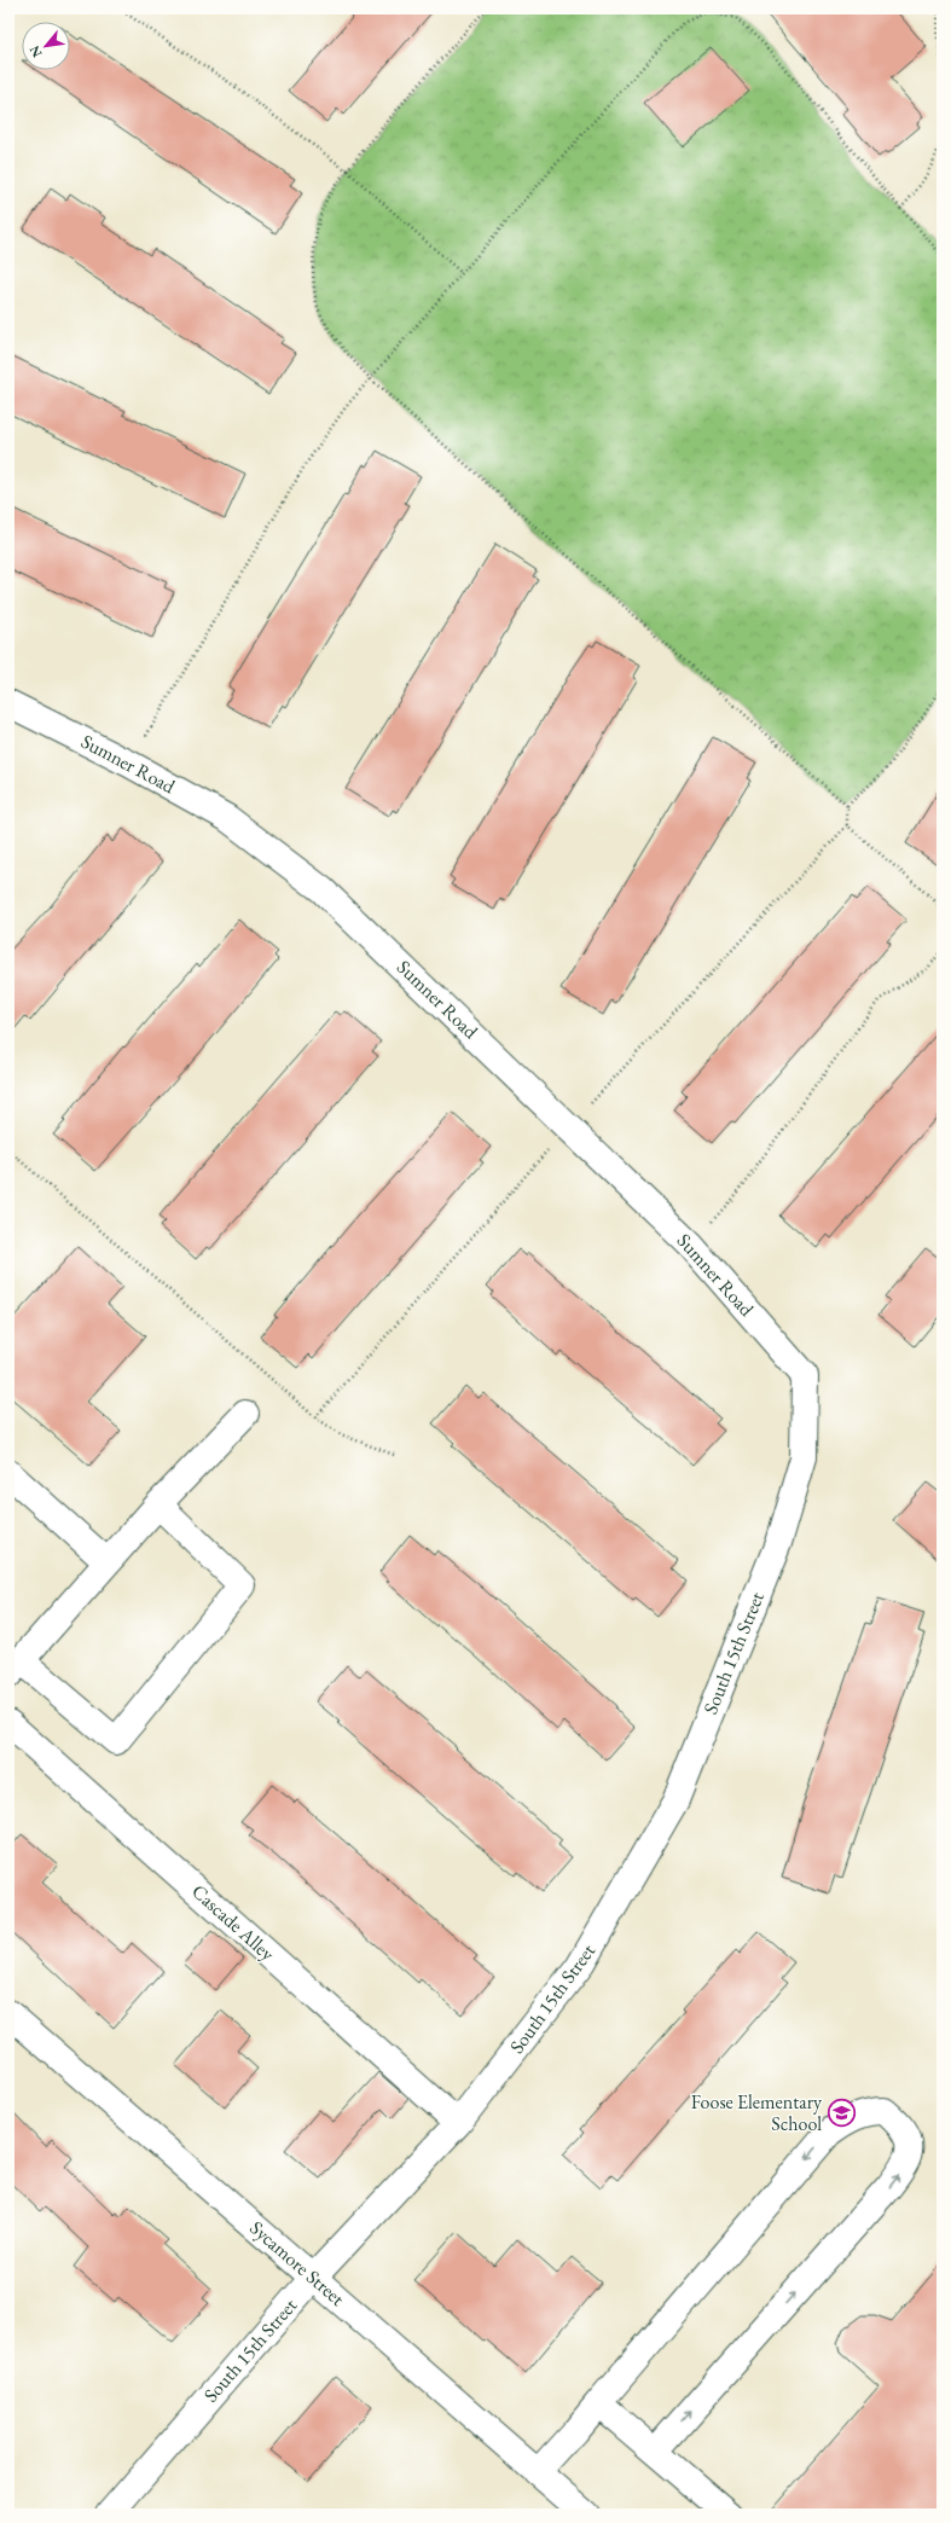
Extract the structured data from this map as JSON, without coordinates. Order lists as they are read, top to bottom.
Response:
{
  "streets": {
    "street": [
      "Sumner Road",
      "South 15th Street",
      "Cascade Alley",
      "Sycamore Street"
    ]
  },
  "crossings": [
    ["Sumner Road", "South 15th Street"],
    ["South 15th Street", "Cascade Alley"],
    ["South 15th Street", "Sycamore Street"]
  ],
  "places": {
    "school or university": ["Foose Elementary School"]
  },
  "north": "bottom left"
}
